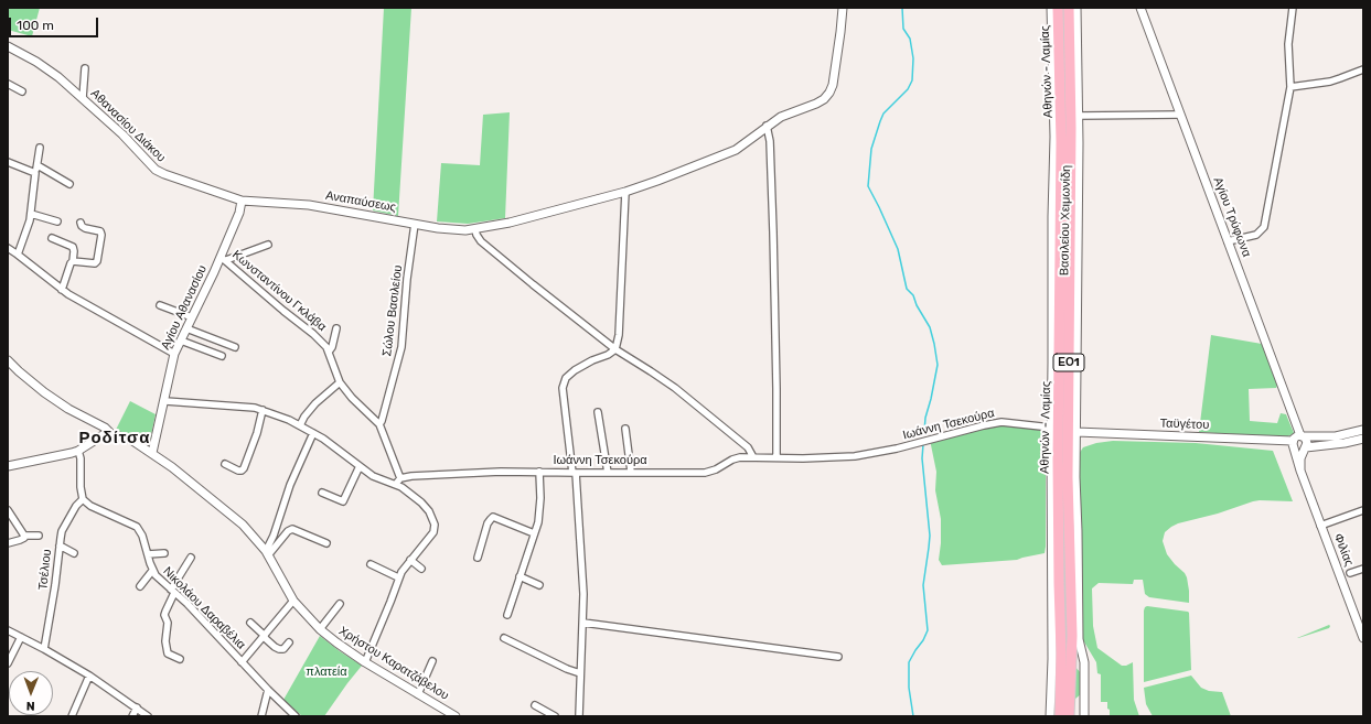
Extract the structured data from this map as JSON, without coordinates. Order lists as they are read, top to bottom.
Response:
{
  "streets": {
    "main road": ["Αθηνών - Λαμίας", "ΕΟ1"],
    "street": [
      "Αθανασίου Διάκου",
      "Αναπαύσεως",
      "Αγίου Τρύφωνα",
      "Βασιλείου Χειμωνίδη",
      "Κωνσταντίνου Γκλάβα",
      "Αγίου Αθανασίου",
      "Σώλου Βασιλείου",
      "Ιωάννη Τσεκούρα",
      "Ταϋγέτου",
      "Φιλίας",
      "Τσέλιου",
      "Νικολάου Δαραβέλια",
      "Χρήστου Καρατζάβελου"
    ]
  },
  "crossings": [
    ["Αθανασίου Διάκου", "Αναπαύσεως"],
    ["Αθανασίου Διάκου", "Αγίου Αθανασίου"],
    ["Αναπαύσεως", "Αγίου Αθανασίου"],
    ["Αναπαύσεως", "Σώλου Βασιλείου"],
    ["Αγίου Τρύφωνα", "Ταϋγέτου"],
    ["Αγίου Τρύφωνα", "Φιλίας"],
    ["Βασιλείου Χειμωνίδη", "Ταϋγέτου"],
    ["Κωνσταντίνου Γκλάβα", "Αγίου Αθανασίου"],
    ["Κωνσταντίνου Γκλάβα", "Σώλου Βασιλείου"],
    ["Κωνσταντίνου Γκλάβα", "Ιωάννη Τσεκούρα"],
    ["Αγίου Αθανασίου", "Χρήστου Καρατζάβελου"],
    ["Ταϋγέτου", "Φιλίας"],
    ["Τσέλιου", "Νικολάου Δαραβέλια"]
  ],
  "districts": ["Ροδίτσα"],
  "parks": ["πλατεία"],
  "scale_bar": "100 m",
  "north": "bottom"
}
